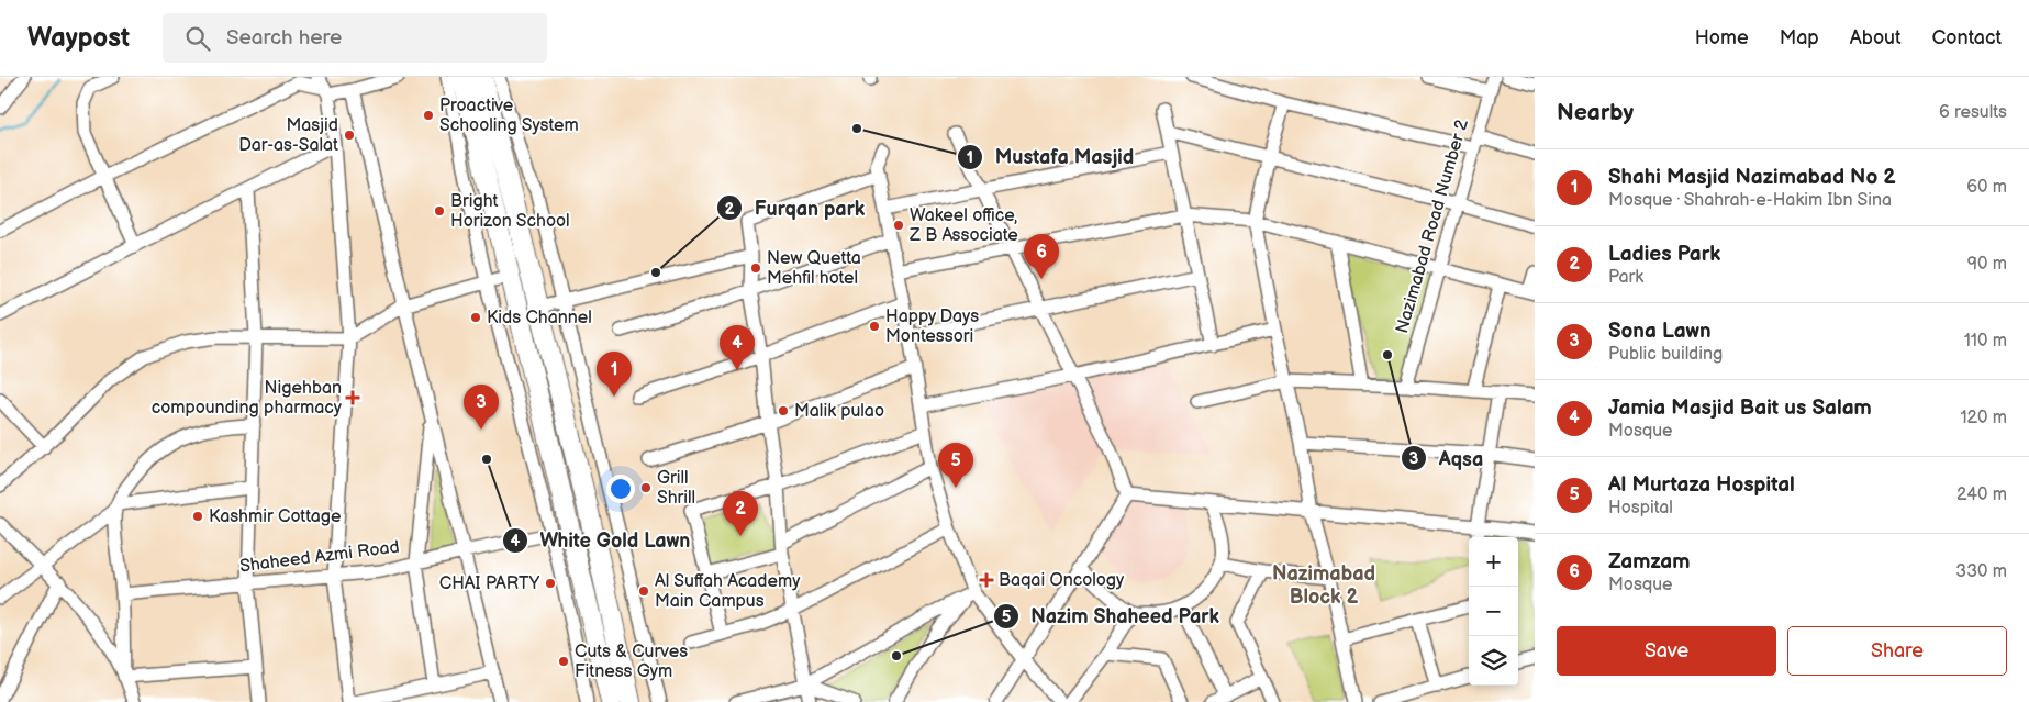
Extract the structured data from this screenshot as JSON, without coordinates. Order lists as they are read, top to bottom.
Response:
{
  "streets": {
    "street": ["Nazimabad Road Number 2", "Shaheed Azmi Road"]
  },
  "districts": ["Nazimabad Block 2"],
  "places": {
    "other": [
      "Proactive Schooling System",
      "Mustafa Masjid",
      "Masjid Dar-as-Salat",
      "Bright Horizon School",
      "Wakeel office, Z B Associate",
      "New Quetta Mehfil hotel",
      "Furqan park",
      "Kids Channel",
      "Happy Days Montessori",
      "Aqsa",
      "Malik pulao",
      "White Gold Lawn",
      "Grill Shrill",
      "Kashmir Cottage",
      "CHAI PARTY",
      "Al Suffah Academy Main Campus",
      "Nazim Shaheed Park",
      "Cuts & Curves Fitness Gym"
    ],
    "health": ["Nigehban compounding pharmacy", "Baqai Oncology"]
  },
  "page": {
    "header": "Waypost",
    "search": "Search here",
    "nav": [
      "Home",
      "Map",
      "About",
      "Contact"
    ],
    "heading": ["Nearby", "6 results"],
    "list": [
      {
        "mark": "1",
        "name": "Shahi Masjid Nazimabad No 2",
        "note": "Mosque · Shahrah-e-Hakim Ibn Sina",
        "value": "60 m"
      },
      {
        "mark": "2",
        "name": "Ladies Park",
        "note": "Park",
        "value": "90 m"
      },
      {
        "mark": "3",
        "name": "Sona Lawn",
        "note": "Public building",
        "value": "110 m"
      },
      {
        "mark": "4",
        "name": "Jamia Masjid Bait us Salam",
        "note": "Mosque",
        "value": "120 m"
      },
      {
        "mark": "5",
        "name": "Al Murtaza Hospital",
        "note": "Hospital",
        "value": "240 m"
      },
      {
        "mark": "6",
        "name": "Zamzam",
        "note": "Mosque",
        "value": "330 m"
      }
    ],
    "pins": [
      "6",
      "4",
      "1",
      "3",
      "5",
      "2"
    ],
    "map_buttons": ["+", "−"],
    "buttons": ["Save", "Share"]
  }
}
